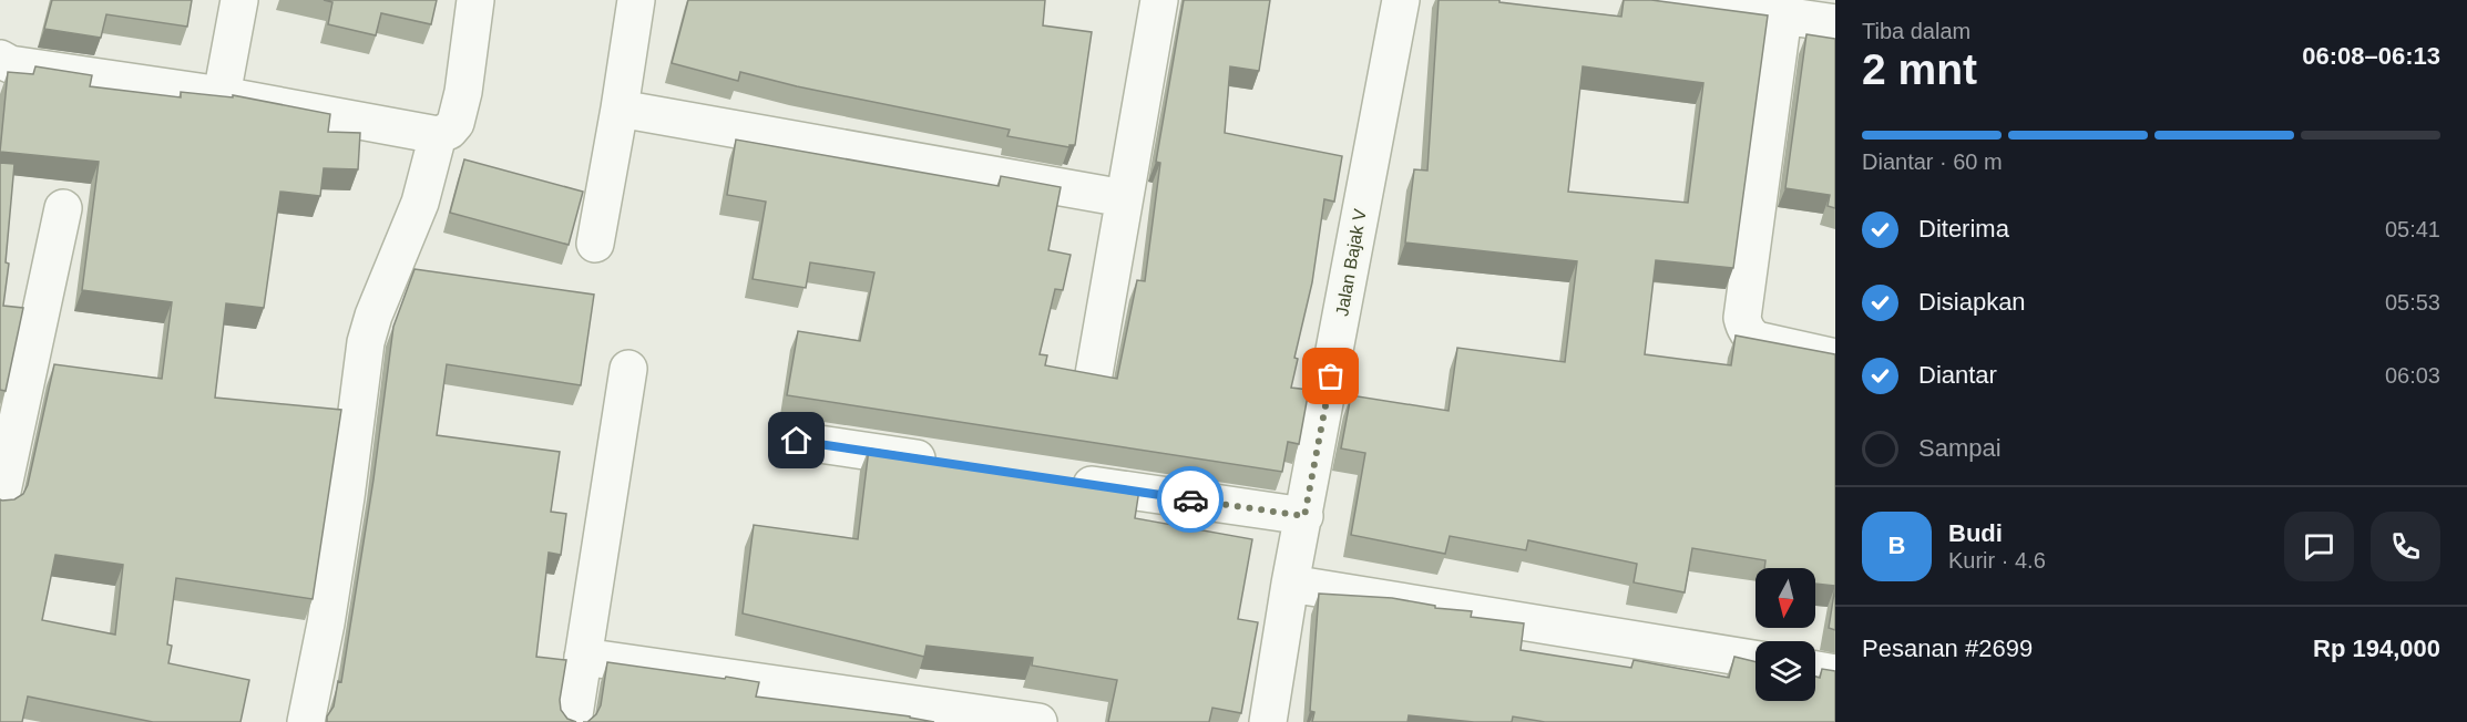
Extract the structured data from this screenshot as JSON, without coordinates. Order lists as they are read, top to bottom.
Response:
{
  "streets": {
    "street": ["Jalan Bajak V"]
  },
  "north": "bottom",
  "page": {
    "heading": ["2 mnt", "Tiba dalam", "06:08–06:13"],
    "panel": [
      "Budi",
      "Kurir · 4.6",
      "Pesanan #2699",
      "Rp 194,000"
    ],
    "bar": "Diantar · 60 m",
    "list": [
      ["Diterima", "05:41"],
      ["Disiapkan", "05:53"],
      ["Diantar", "06:03"],
      "Sampai"
    ],
    "round": "B"
  }
}
